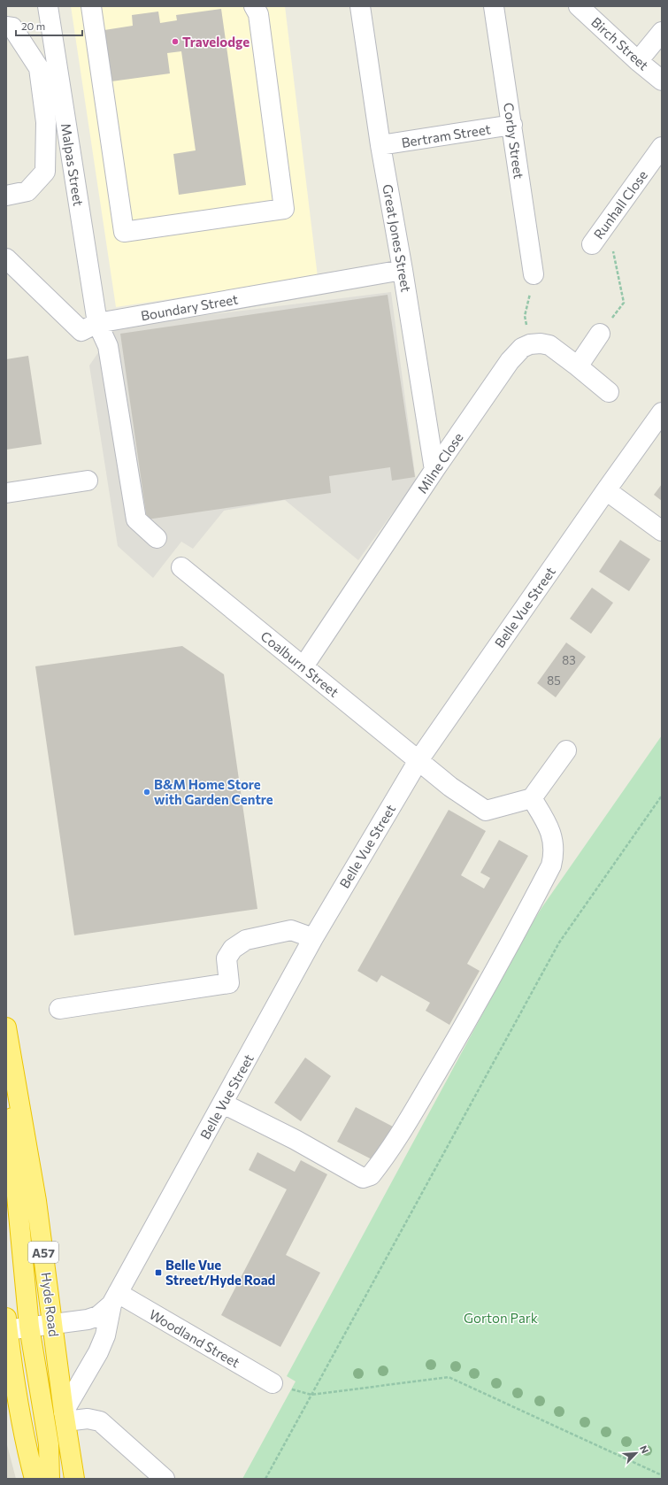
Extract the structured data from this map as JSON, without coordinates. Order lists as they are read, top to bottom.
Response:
{
  "streets": {
    "highway": ["A57", "Hyde Road"],
    "street": [
      "Birch Street",
      "Bertram Street",
      "Corby Street",
      "Malpas Street",
      "Runhall Close",
      "Great Jones Street",
      "Boundary Street",
      "Milne Close",
      "Belle Vue Street",
      "Coalburn Street",
      "Woodland Street"
    ]
  },
  "crossings": [
    ["Bertram Street", "Corby Street"],
    ["Bertram Street", "Great Jones Street"],
    ["Malpas Street", "Boundary Street"],
    ["Great Jones Street", "Boundary Street"],
    ["Great Jones Street", "Milne Close"],
    ["Milne Close", "Coalburn Street"],
    ["Belle Vue Street", "Coalburn Street"],
    ["Belle Vue Street", "Hyde Road"],
    ["Belle Vue Street", "Woodland Street"]
  ],
  "parks": ["Gorton Park"],
  "places": {
    "other": ["Travelodge", "B&M Home Store with Garden Centre"],
    "transit": ["Belle Vue Street/Hyde Road"]
  },
  "house_numbers": ["83", "85"],
  "scale_bar": "20 m",
  "north": "top right"
}
